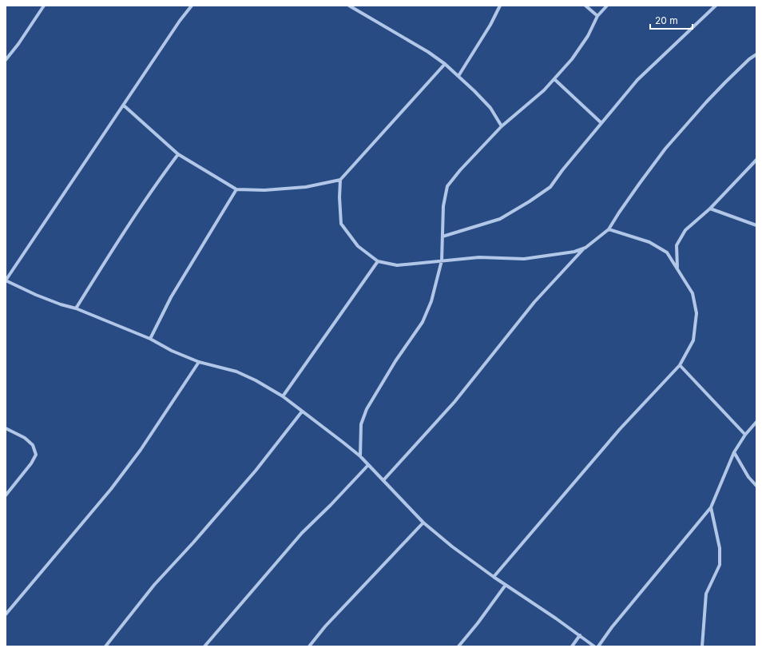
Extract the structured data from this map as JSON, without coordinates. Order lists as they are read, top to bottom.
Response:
{
  "scale_bar": "20 m"
}
